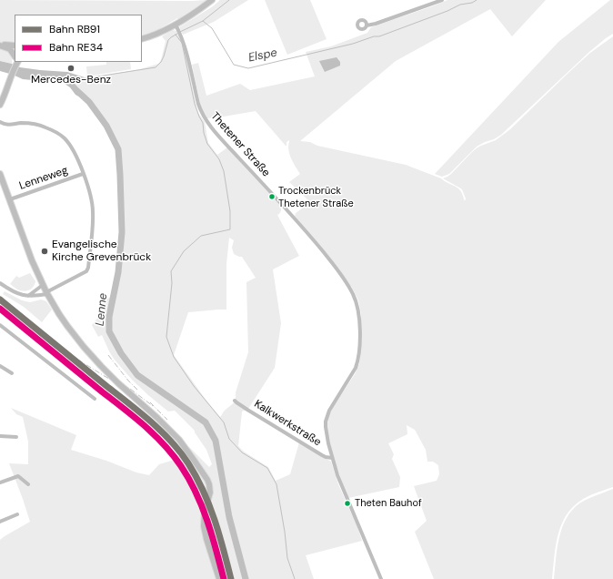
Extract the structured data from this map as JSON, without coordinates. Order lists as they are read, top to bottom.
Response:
{
  "streets": {
    "street": ["Thetener Straße", "Lenneweg", "Kalkwerkstraße"]
  },
  "crossings": [
    ["Thetener Straße", "Kalkwerkstraße"]
  ],
  "water": ["Elspe", "Lenne"],
  "places": [
    "Mercedes-Benz",
    "Trockenbrück Thetener Straße",
    "Evangelische Kirche Grevenbrück",
    "Theten Bauhof"
  ],
  "lines": ["rail line RB91", "rail line RE34"],
  "legend": ["Bahn RB91", "Bahn RE34"]
}
